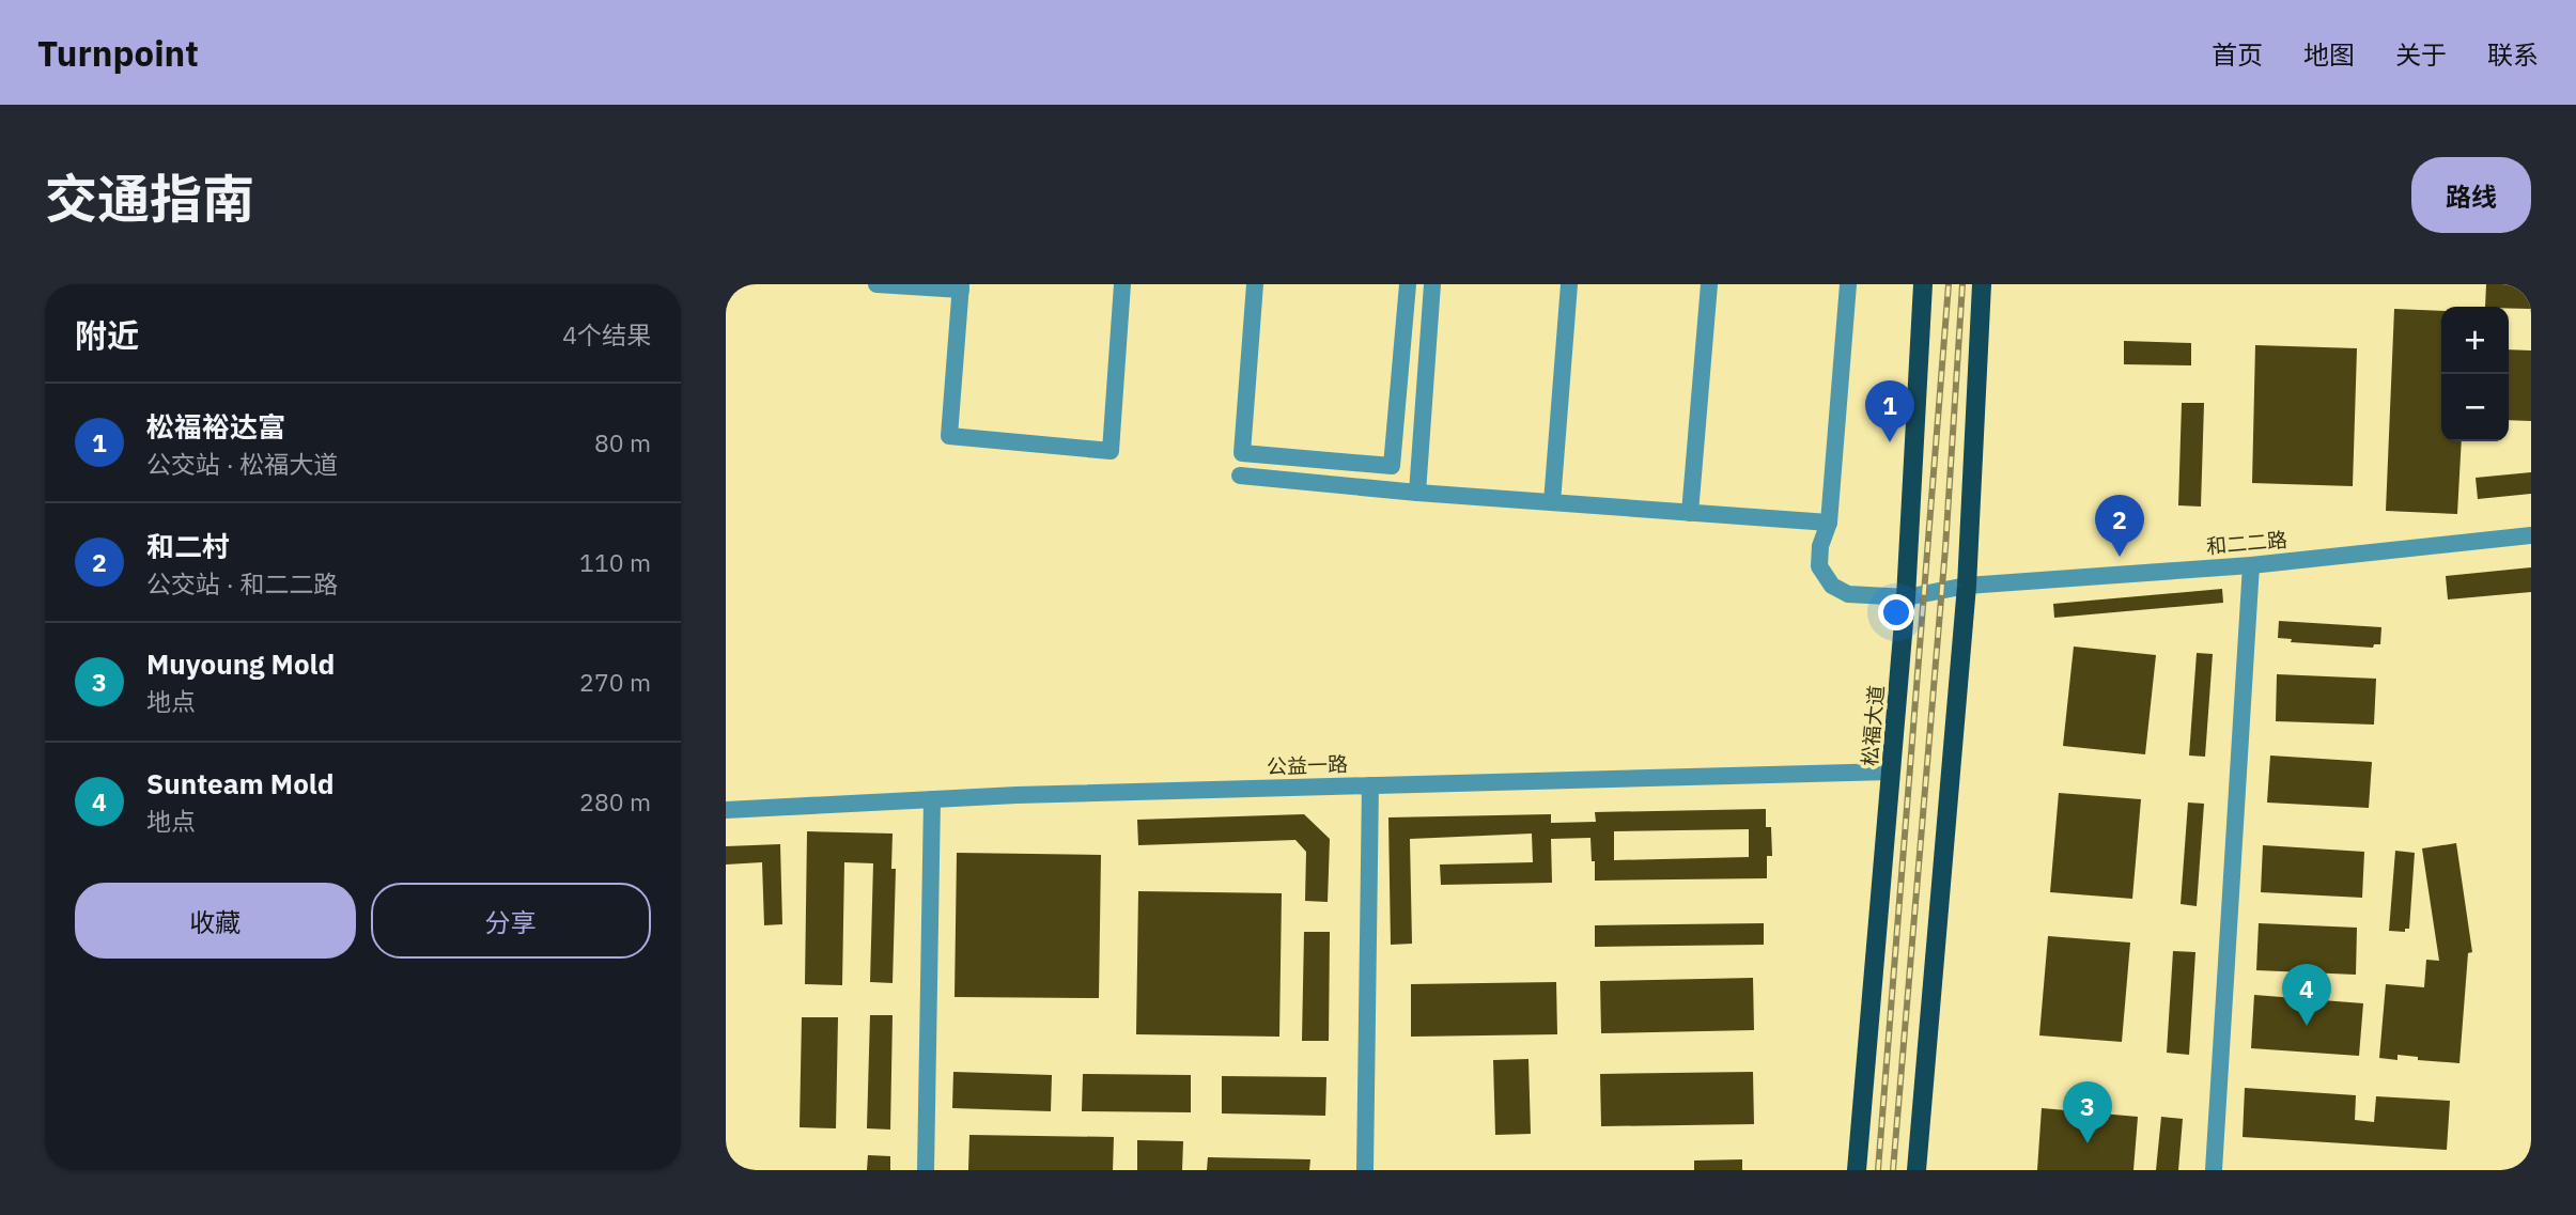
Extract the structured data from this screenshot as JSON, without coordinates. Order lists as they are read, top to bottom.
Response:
{
  "streets": {
    "main road": ["松福大道"],
    "street": ["和二二路", "公益一路"]
  },
  "crossings": [
    ["和二二路", "松福大道"],
    ["松福大道", "公益一路"]
  ],
  "page": {
    "header": "Turnpoint",
    "nav": [
      "首页",
      "地图",
      "关于",
      "联系"
    ],
    "title": "交通指南",
    "buttons": [
      "路线",
      ["收藏", "分享"]
    ],
    "heading": ["附近", "4个结果"],
    "map_buttons": ["+", "−"],
    "pins": [
      "1",
      "2",
      "4",
      "3"
    ],
    "list": [
      {
        "mark": "1",
        "name": "松福裕达富",
        "note": "公交站 · 松福大道",
        "value": "80 m"
      },
      {
        "mark": "2",
        "name": "和二村",
        "note": "公交站 · 和二二路",
        "value": "110 m"
      },
      {
        "mark": "3",
        "name": "Muyoung Mold",
        "note": "地点",
        "value": "270 m"
      },
      {
        "mark": "4",
        "name": "Sunteam Mold",
        "note": "地点",
        "value": "280 m"
      }
    ]
  }
}
